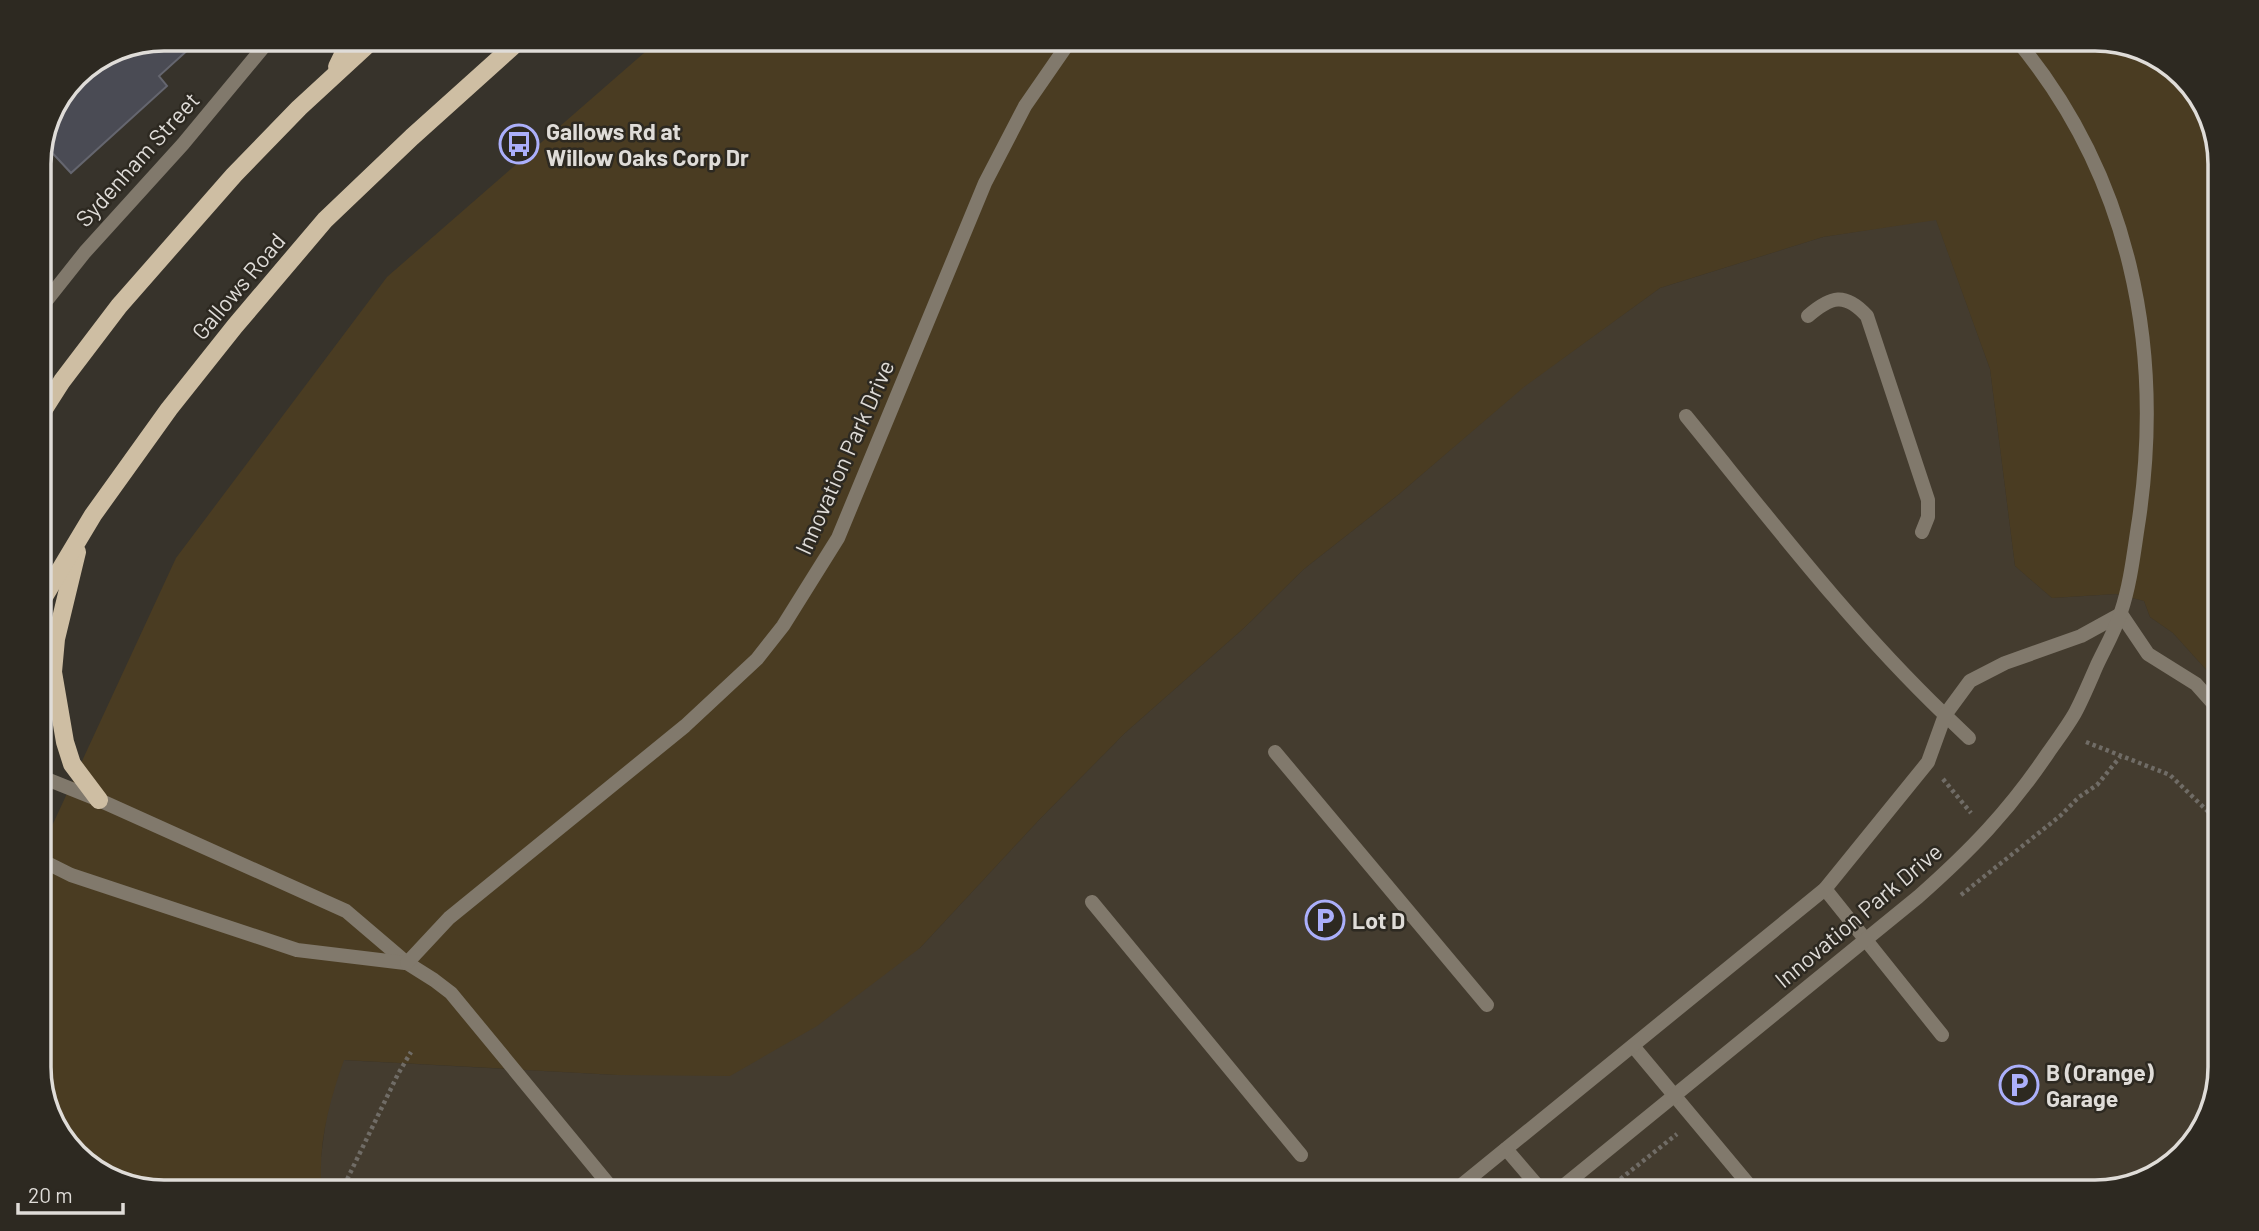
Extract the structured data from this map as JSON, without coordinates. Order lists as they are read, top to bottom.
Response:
{
  "streets": {
    "main road": ["Gallows Road"],
    "street": ["Sydenham Street", "Innovation Park Drive"]
  },
  "places": {
    "bus stop": ["Gallows Rd at Willow Oaks Corp Dr"],
    "parking": ["Lot D", "B (Orange) Garage"]
  },
  "scale_bar": "20 m"
}
